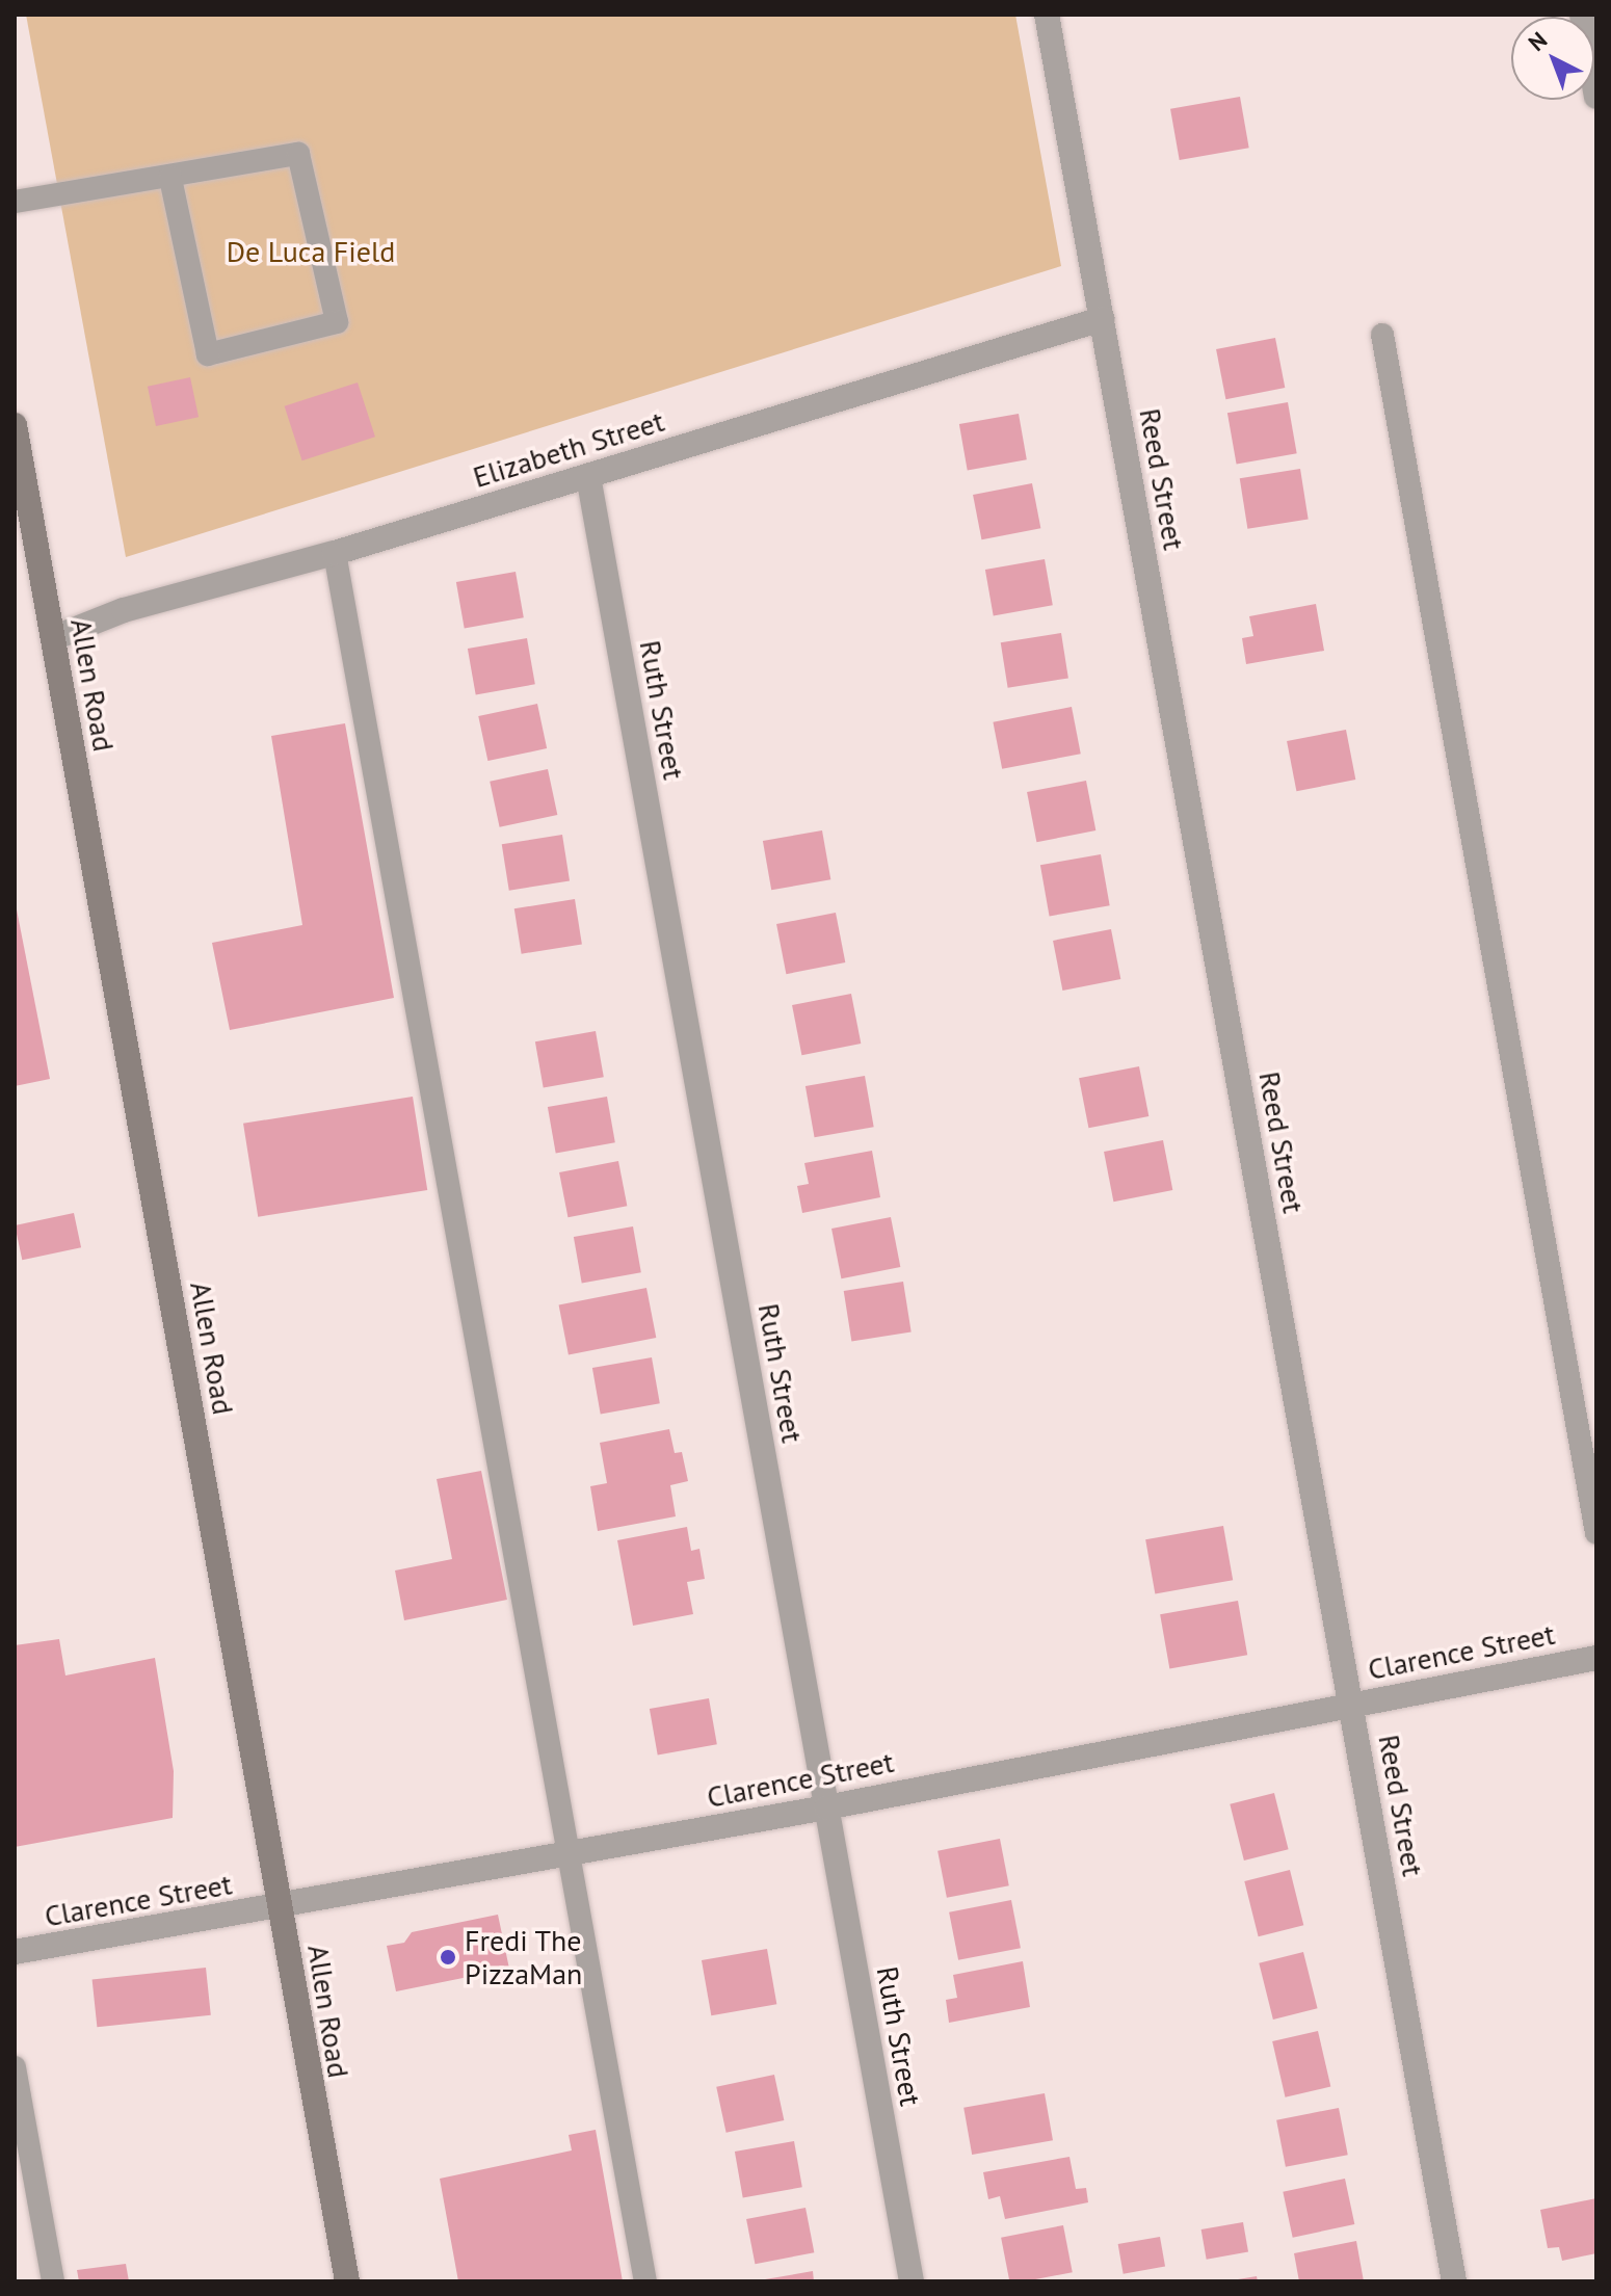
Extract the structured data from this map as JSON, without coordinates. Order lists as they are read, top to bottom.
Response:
{
  "streets": {
    "main road": ["Allen Road"],
    "street": [
      "Elizabeth Street",
      "Reed Street",
      "Ruth Street",
      "Clarence Street"
    ]
  },
  "crossings": [
    ["Elizabeth Street", "Reed Street"],
    ["Elizabeth Street", "Allen Road"],
    ["Elizabeth Street", "Ruth Street"],
    ["Reed Street", "Clarence Street"],
    ["Allen Road", "Clarence Street"],
    ["Ruth Street", "Clarence Street"]
  ],
  "parks": ["De Luca Field"],
  "places": ["Fredi The PizzaMan"],
  "north": "top left"
}
